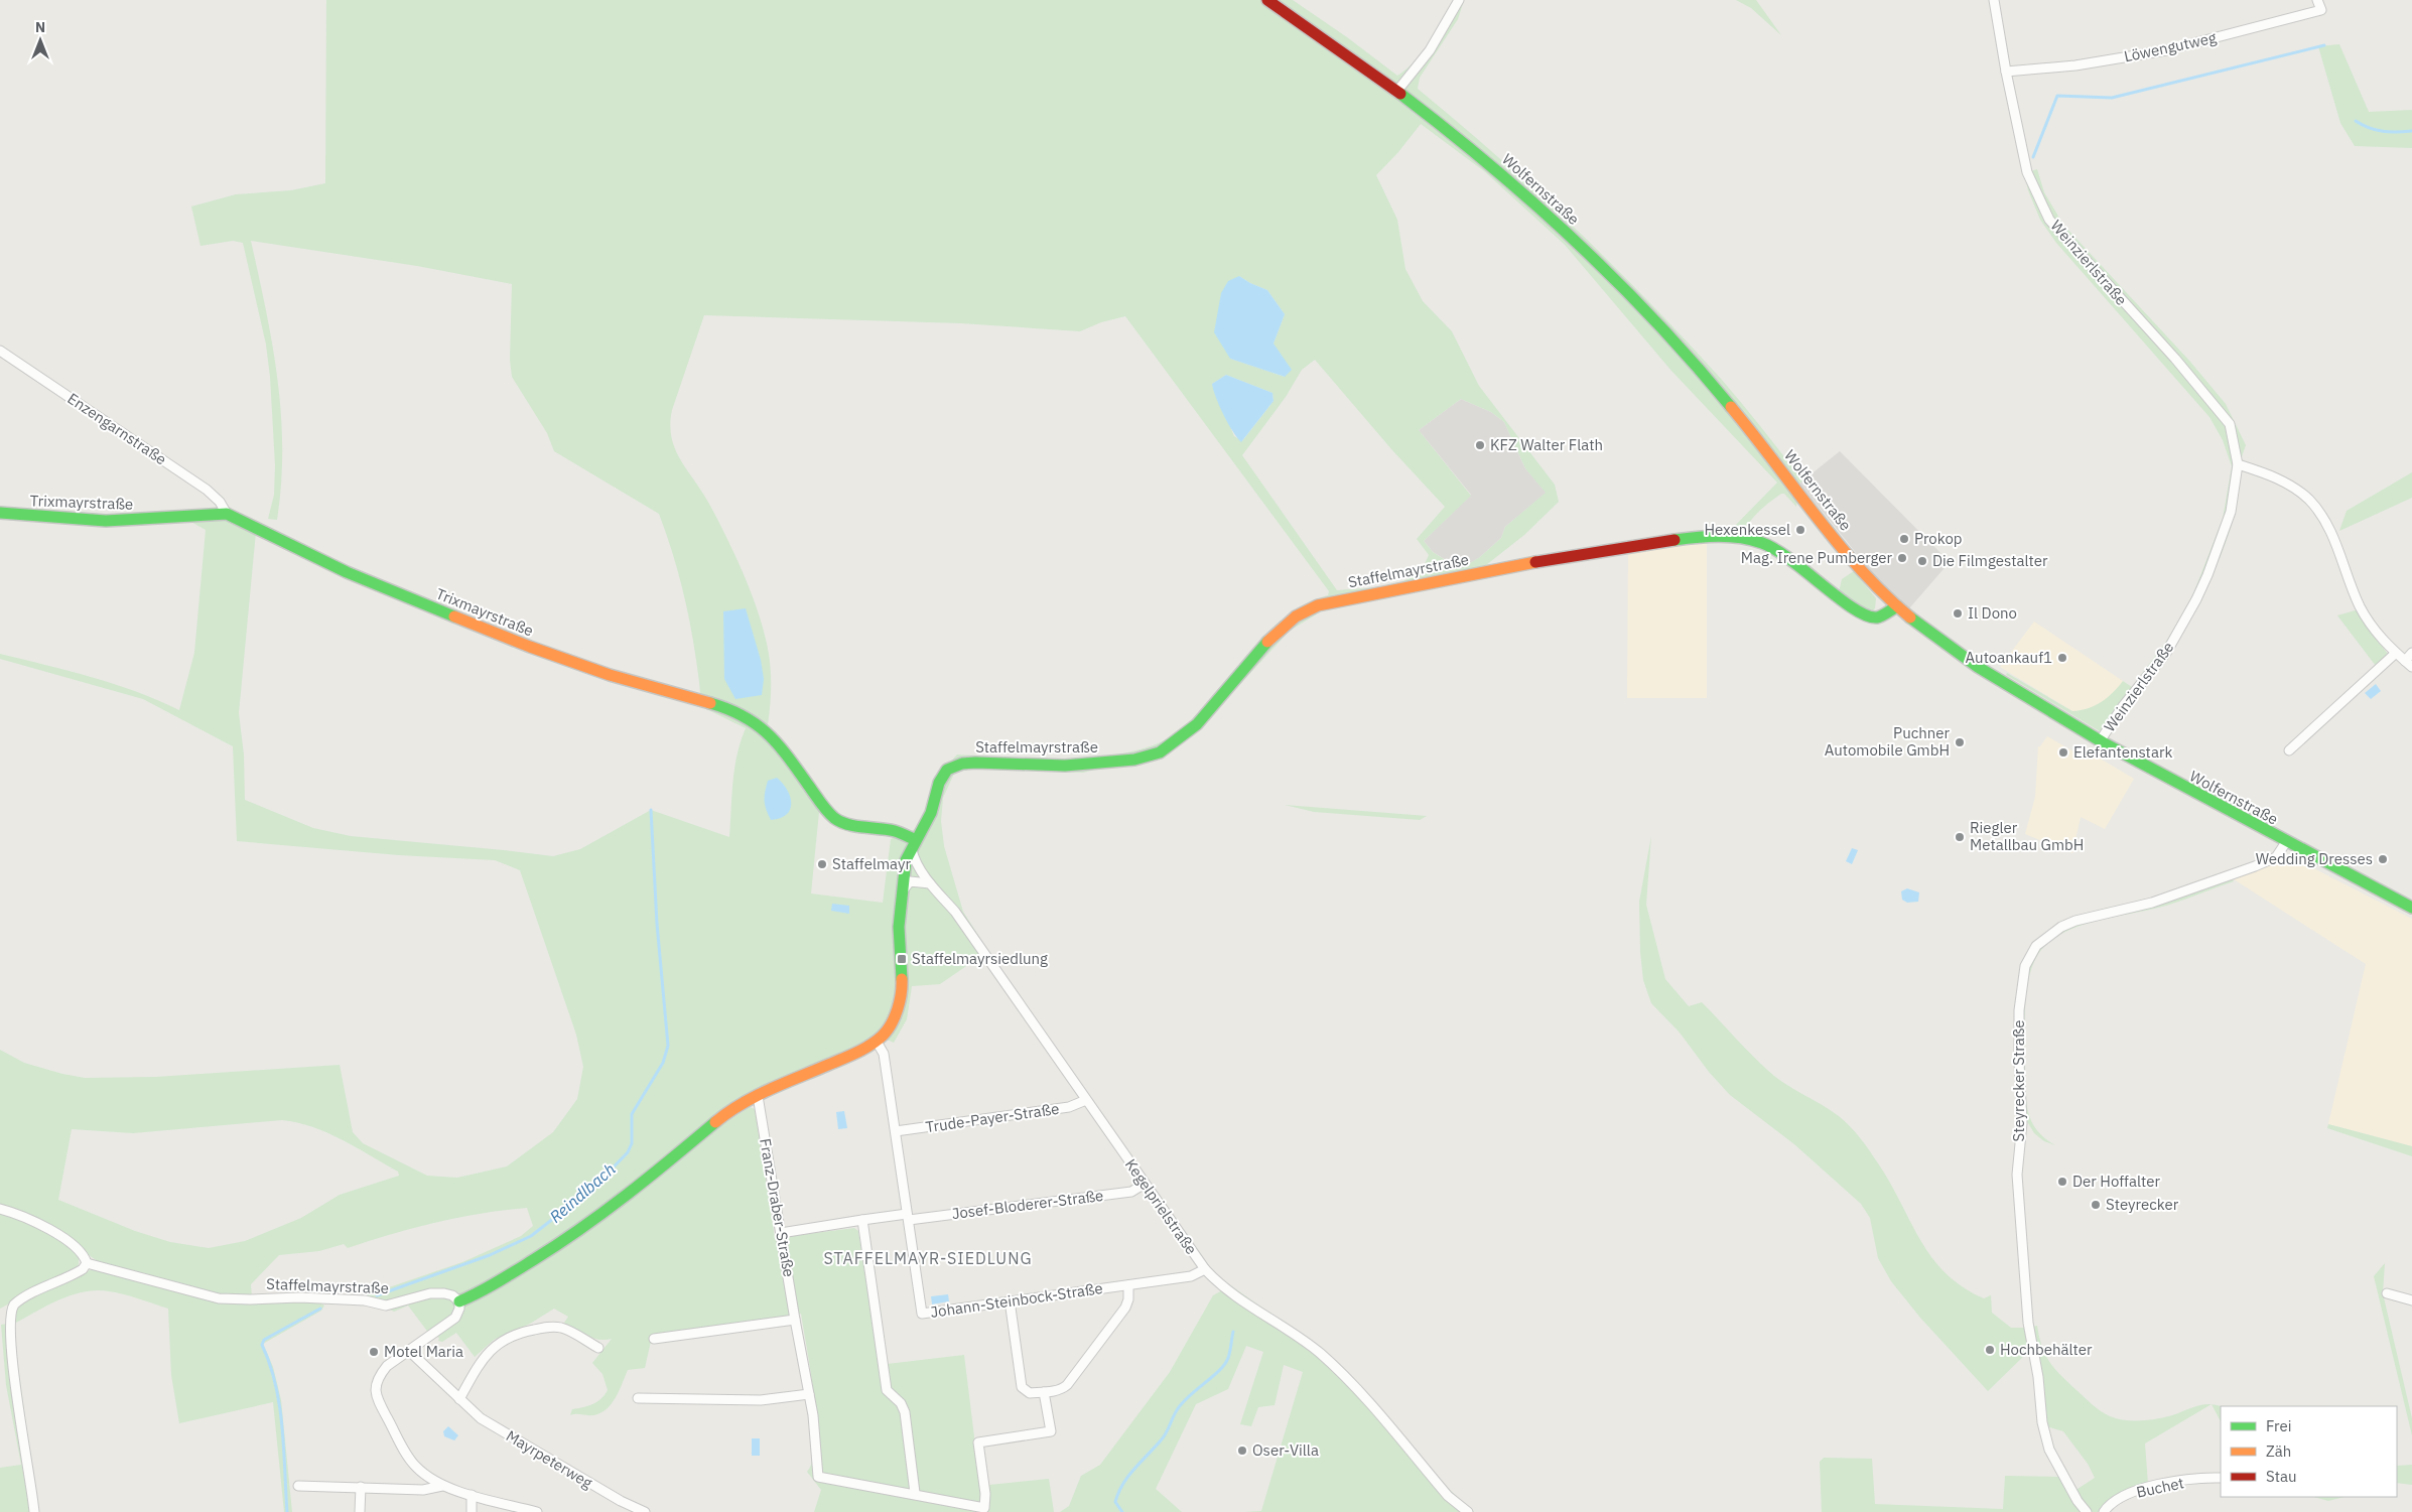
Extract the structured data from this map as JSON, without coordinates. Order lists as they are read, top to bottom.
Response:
{
  "streets": {
    "street": [
      "Löwengutweg",
      "Wolfernstraße",
      "Weinzierlstraße",
      "Enzengarnstraße",
      "Trixmayrstraße",
      "Staffelmayrstraße",
      "Steyrecker Straße",
      "Trude-Payer-Straße",
      "Josef-Bloderer-Straße",
      "Kegelprielstraße",
      "Franz-Draber-Straße",
      "Johann-Steinbock-Straße",
      "Mayrpeterweg",
      "Buchet"
    ]
  },
  "crossings": [
    ["Löwengutweg", "Weinzierlstraße"],
    ["Wolfernstraße", "Weinzierlstraße"],
    ["Wolfernstraße", "Staffelmayrstraße"],
    ["Wolfernstraße", "Steyrecker Straße"],
    ["Enzengarnstraße", "Trixmayrstraße"],
    ["Trixmayrstraße", "Staffelmayrstraße"],
    ["Trixmayrstraße", "Kegelprielstraße"],
    ["Staffelmayrstraße", "Kegelprielstraße"],
    ["Staffelmayrstraße", "Franz-Draber-Straße"],
    ["Staffelmayrstraße", "Johann-Steinbock-Straße"],
    ["Trude-Payer-Straße", "Kegelprielstraße"],
    ["Trude-Payer-Straße", "Johann-Steinbock-Straße"],
    ["Josef-Bloderer-Straße", "Kegelprielstraße"],
    ["Josef-Bloderer-Straße", "Franz-Draber-Straße"],
    ["Josef-Bloderer-Straße", "Johann-Steinbock-Straße"],
    ["Kegelprielstraße", "Johann-Steinbock-Straße"]
  ],
  "districts": ["STAFFELMAYR-SIEDLUNG"],
  "water": ["Reindlbach"],
  "places": {
    "other": [
      "KFZ Walter Flath",
      "Hexenkessel",
      "Prokop",
      "Mag. Irene Pumberger",
      "Die Filmgestalter",
      "Il Dono",
      "Autoankauf1",
      "Puchner Automobile GmbH",
      "Elefantenstark",
      "Riegler Metallbau GmbH",
      "Wedding Dresses",
      "Staffelmayr",
      "Der Hoffalter",
      "Steyrecker",
      "Hochbehälter",
      "Motel Maria",
      "Oser-Villa"
    ],
    "transit": ["Staffelmayrsiedlung"]
  },
  "legend": ["Frei", "Zäh", "Stau"],
  "north": "top"
}
